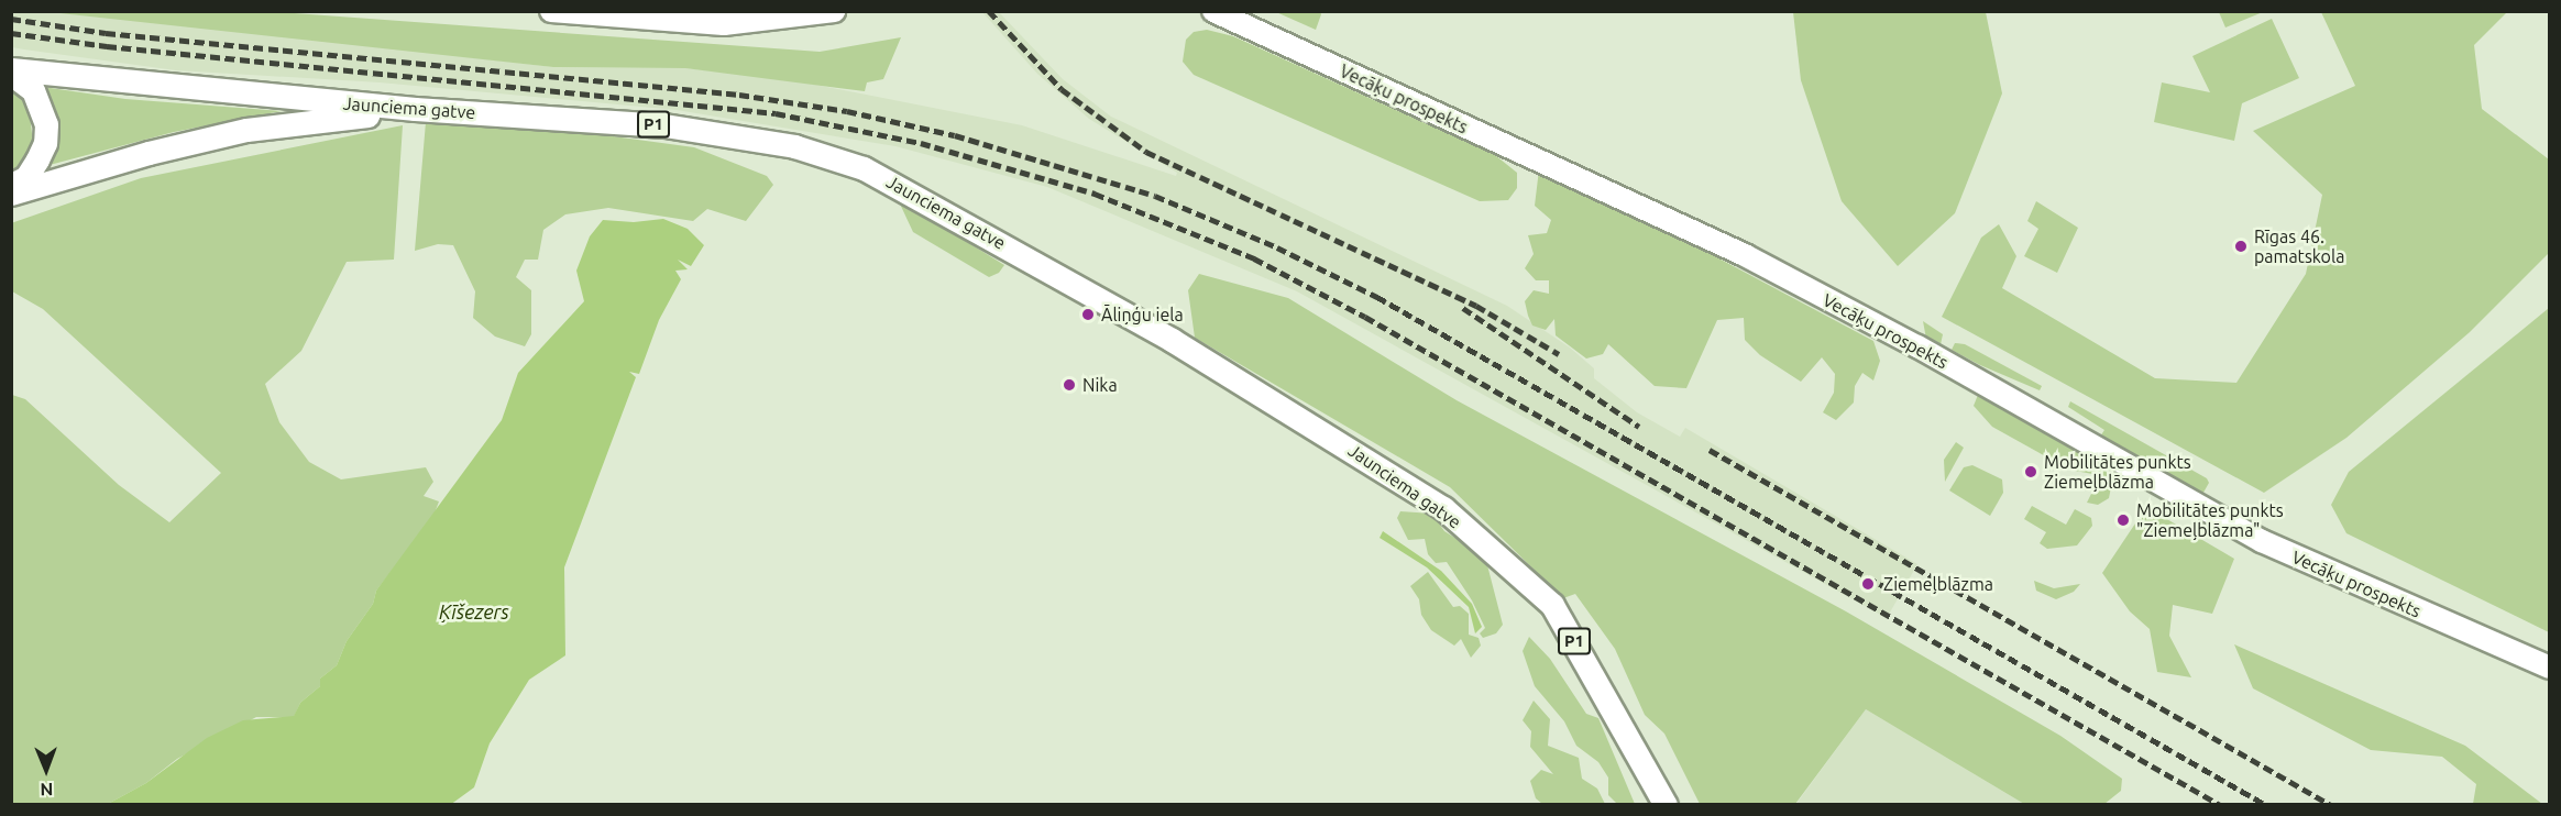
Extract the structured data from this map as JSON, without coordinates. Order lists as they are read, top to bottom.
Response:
{
  "streets": {
    "main road": ["Vecāķu prospekts", "Jaunciema gatve", "P1"]
  },
  "crossings": [
    ["Jaunciema gatve", "P1"]
  ],
  "water": ["Ķīšezers"],
  "places": [
    "Rīgas 46. pamatskola",
    "Āliņģu iela",
    "Nika",
    "Mobilitātes punkts Ziemeļblāzma",
    "Mobilitātes punkts \"Ziemeļblāzma\"",
    "Ziemeļblāzma"
  ],
  "north": "bottom"
}
